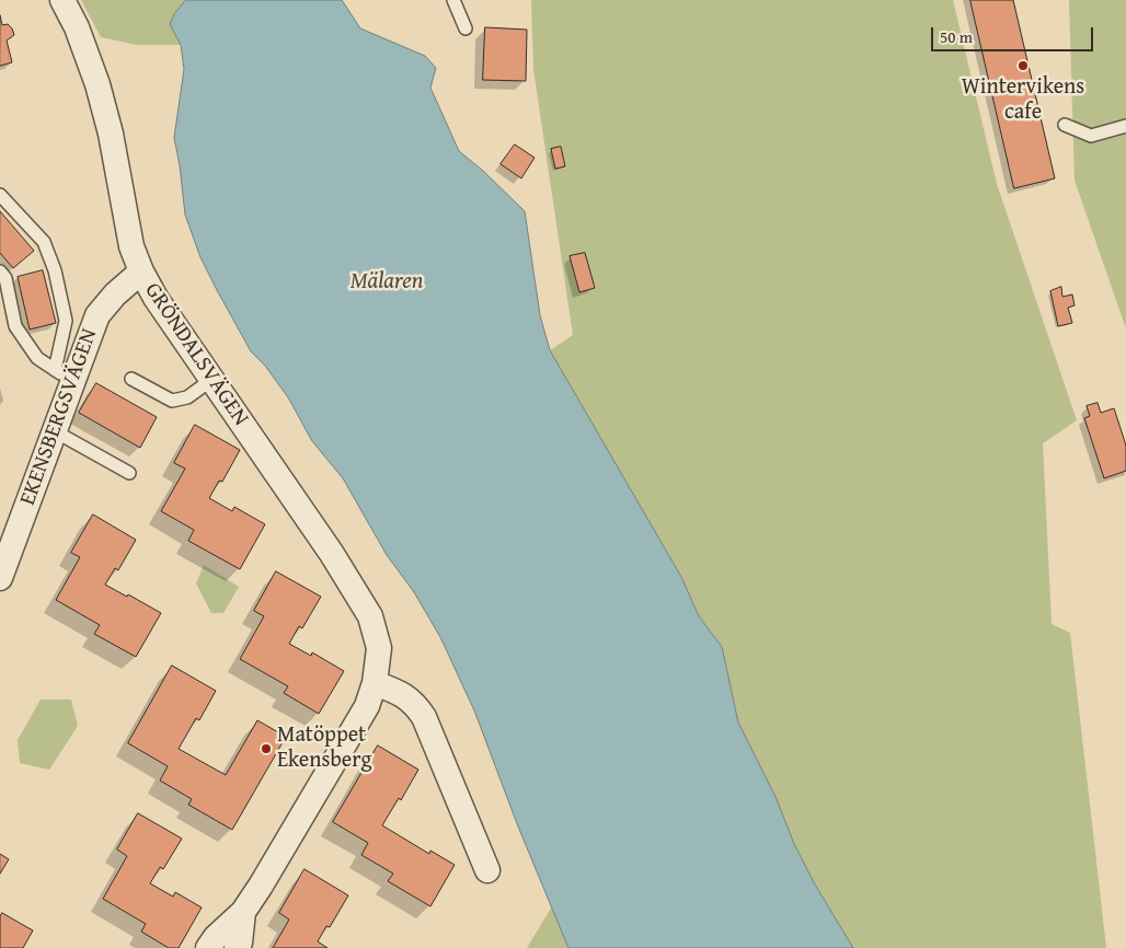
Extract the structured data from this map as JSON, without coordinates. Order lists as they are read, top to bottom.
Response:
{
  "streets": {
    "street": ["GRÖNDALSVÄGEN", "EKENSBERGSVÄGEN"]
  },
  "crossings": [
    ["GRÖNDALSVÄGEN", "EKENSBERGSVÄGEN"]
  ],
  "water": ["Mälaren"],
  "places": ["Wintervikens cafe", "Matöppet Ekensberg"],
  "scale_bar": "50 m"
}
